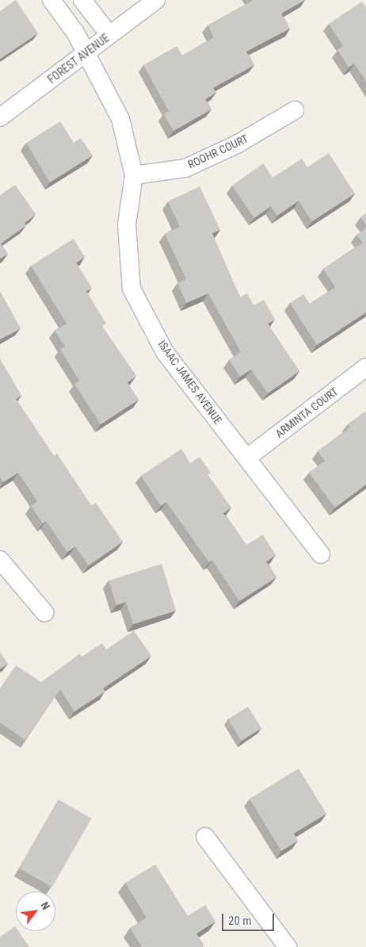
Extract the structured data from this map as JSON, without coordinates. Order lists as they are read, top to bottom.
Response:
{
  "streets": {
    "street": [
      "FOREST AVENUE",
      "ROOHR COURT",
      "ISAAC JAMES AVENUE",
      "ARMINTA COURT"
    ]
  },
  "crossings": [
    ["FOREST AVENUE", "ISAAC JAMES AVENUE"],
    ["ROOHR COURT", "ISAAC JAMES AVENUE"],
    ["ISAAC JAMES AVENUE", "ARMINTA COURT"]
  ],
  "scale_bar": "20 m",
  "north": "top right"
}
